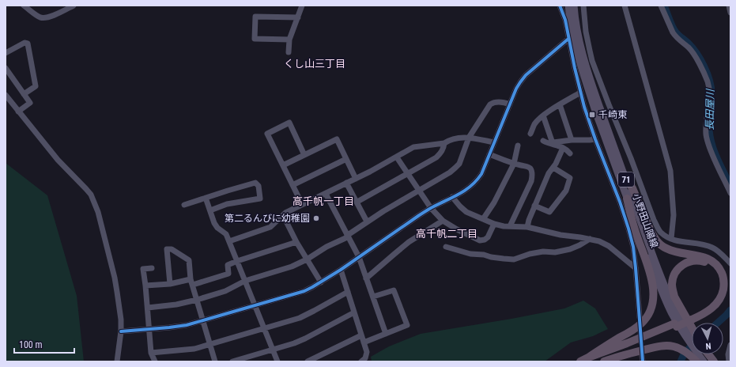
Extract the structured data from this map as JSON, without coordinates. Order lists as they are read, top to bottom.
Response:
{
  "streets": {
    "main road": ["71", "小野田山陽線"]
  },
  "districts": ["くし山三丁目", "高千帆一丁目", "高千帆二丁目"],
  "water": ["長田屋川"],
  "places": {
    "transit": ["千崎東"],
    "other": ["第二るんびに幼稚園"]
  },
  "scale_bar": "100 m",
  "north": "bottom"
}
